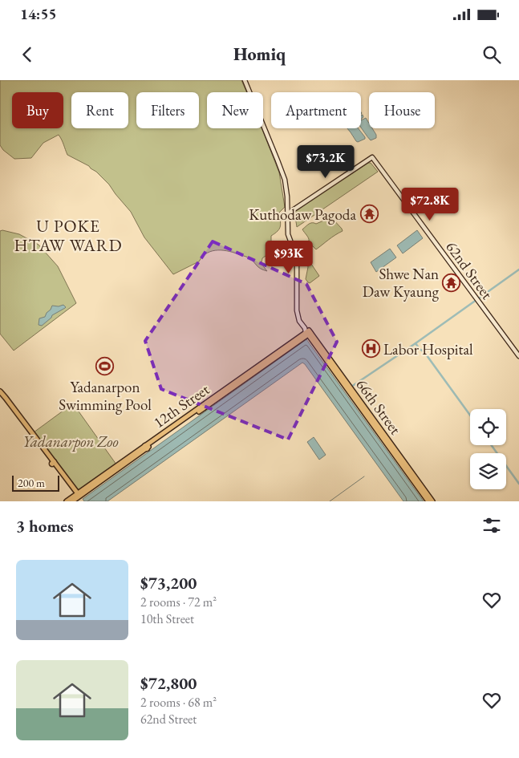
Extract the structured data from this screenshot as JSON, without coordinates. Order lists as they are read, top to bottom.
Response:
{
  "streets": {
    "main road": ["62nd Street", "12th Street", "66th Street"]
  },
  "crossings": [
    ["62nd Street", "66th Street"],
    ["12th Street", "66th Street"]
  ],
  "districts": ["U POKE HTAW WARD"],
  "parks": ["Yadanarpon Zoo"],
  "places": {
    "temple": ["Kuthodaw Pagoda", "Shwe Nan Daw Kyaung"],
    "hospital": ["Labor Hospital"],
    "sports": ["Yadanarpon Swimming Pool"]
  },
  "scale_bar": "200 m",
  "page": {
    "status": "14:55",
    "header": "Homiq",
    "chip": [
      "Buy",
      "Rent",
      "Filters",
      "New",
      "Apartment",
      "House"
    ],
    "price": ["$73.2K", "$72.8K", "$93K"],
    "scale": "200 m",
    "heading": "3 homes",
    "list": [
      {
        "name": "$73,200",
        "note": "2 rooms · 72 m² · 10th Street"
      },
      {
        "name": "$72,800",
        "note": "2 rooms · 68 m² · 62nd Street"
      }
    ]
  }
}
